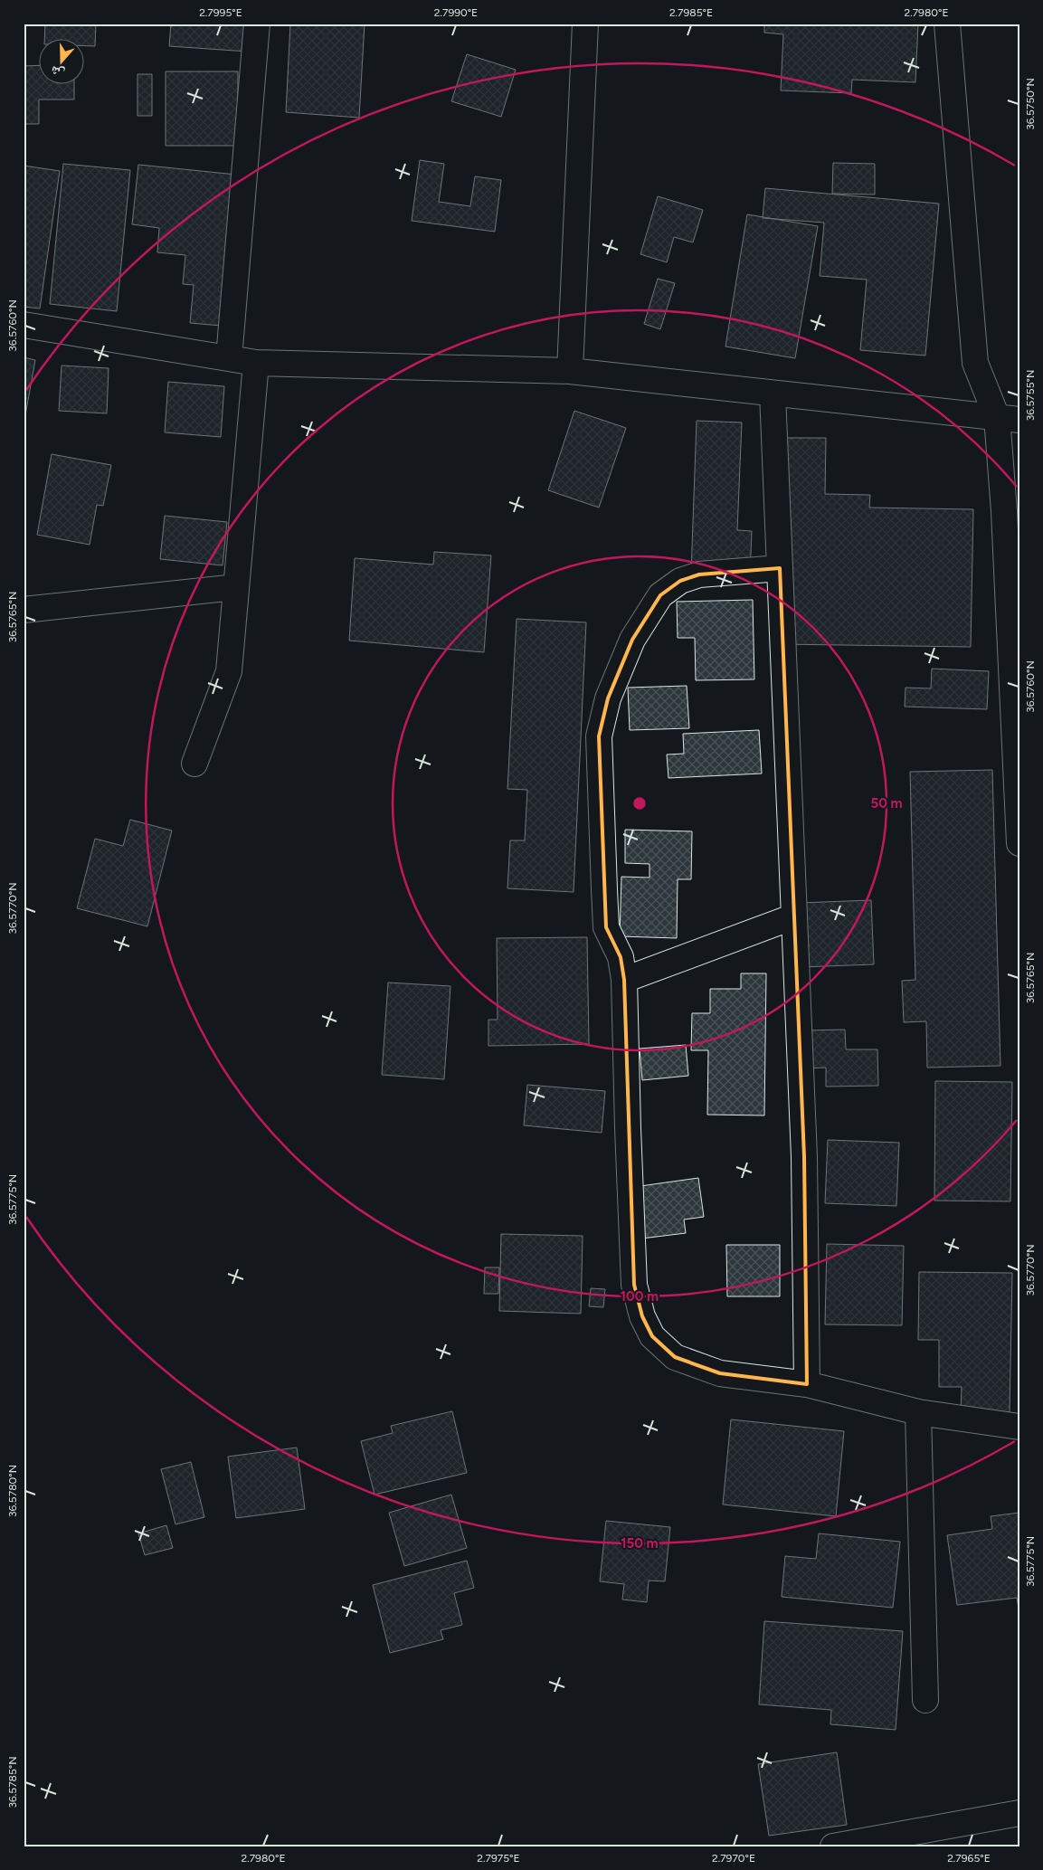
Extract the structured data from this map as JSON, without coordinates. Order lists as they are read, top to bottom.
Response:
{
  "north": "bottom",
  "coordinates": [
    "2.7995°E",
    "2.7990°E",
    "2.7985°E",
    "2.7980°E",
    "36.5750°N",
    "36.5760°N",
    "36.5755°N",
    "36.5765°N",
    "36.5770°N",
    "36.5775°N",
    "36.5780°N",
    "36.5785°N",
    "2.7975°E",
    "2.7970°E",
    "2.7965°E"
  ],
  "rings": ["50 m", "100 m", "150 m"]
}
